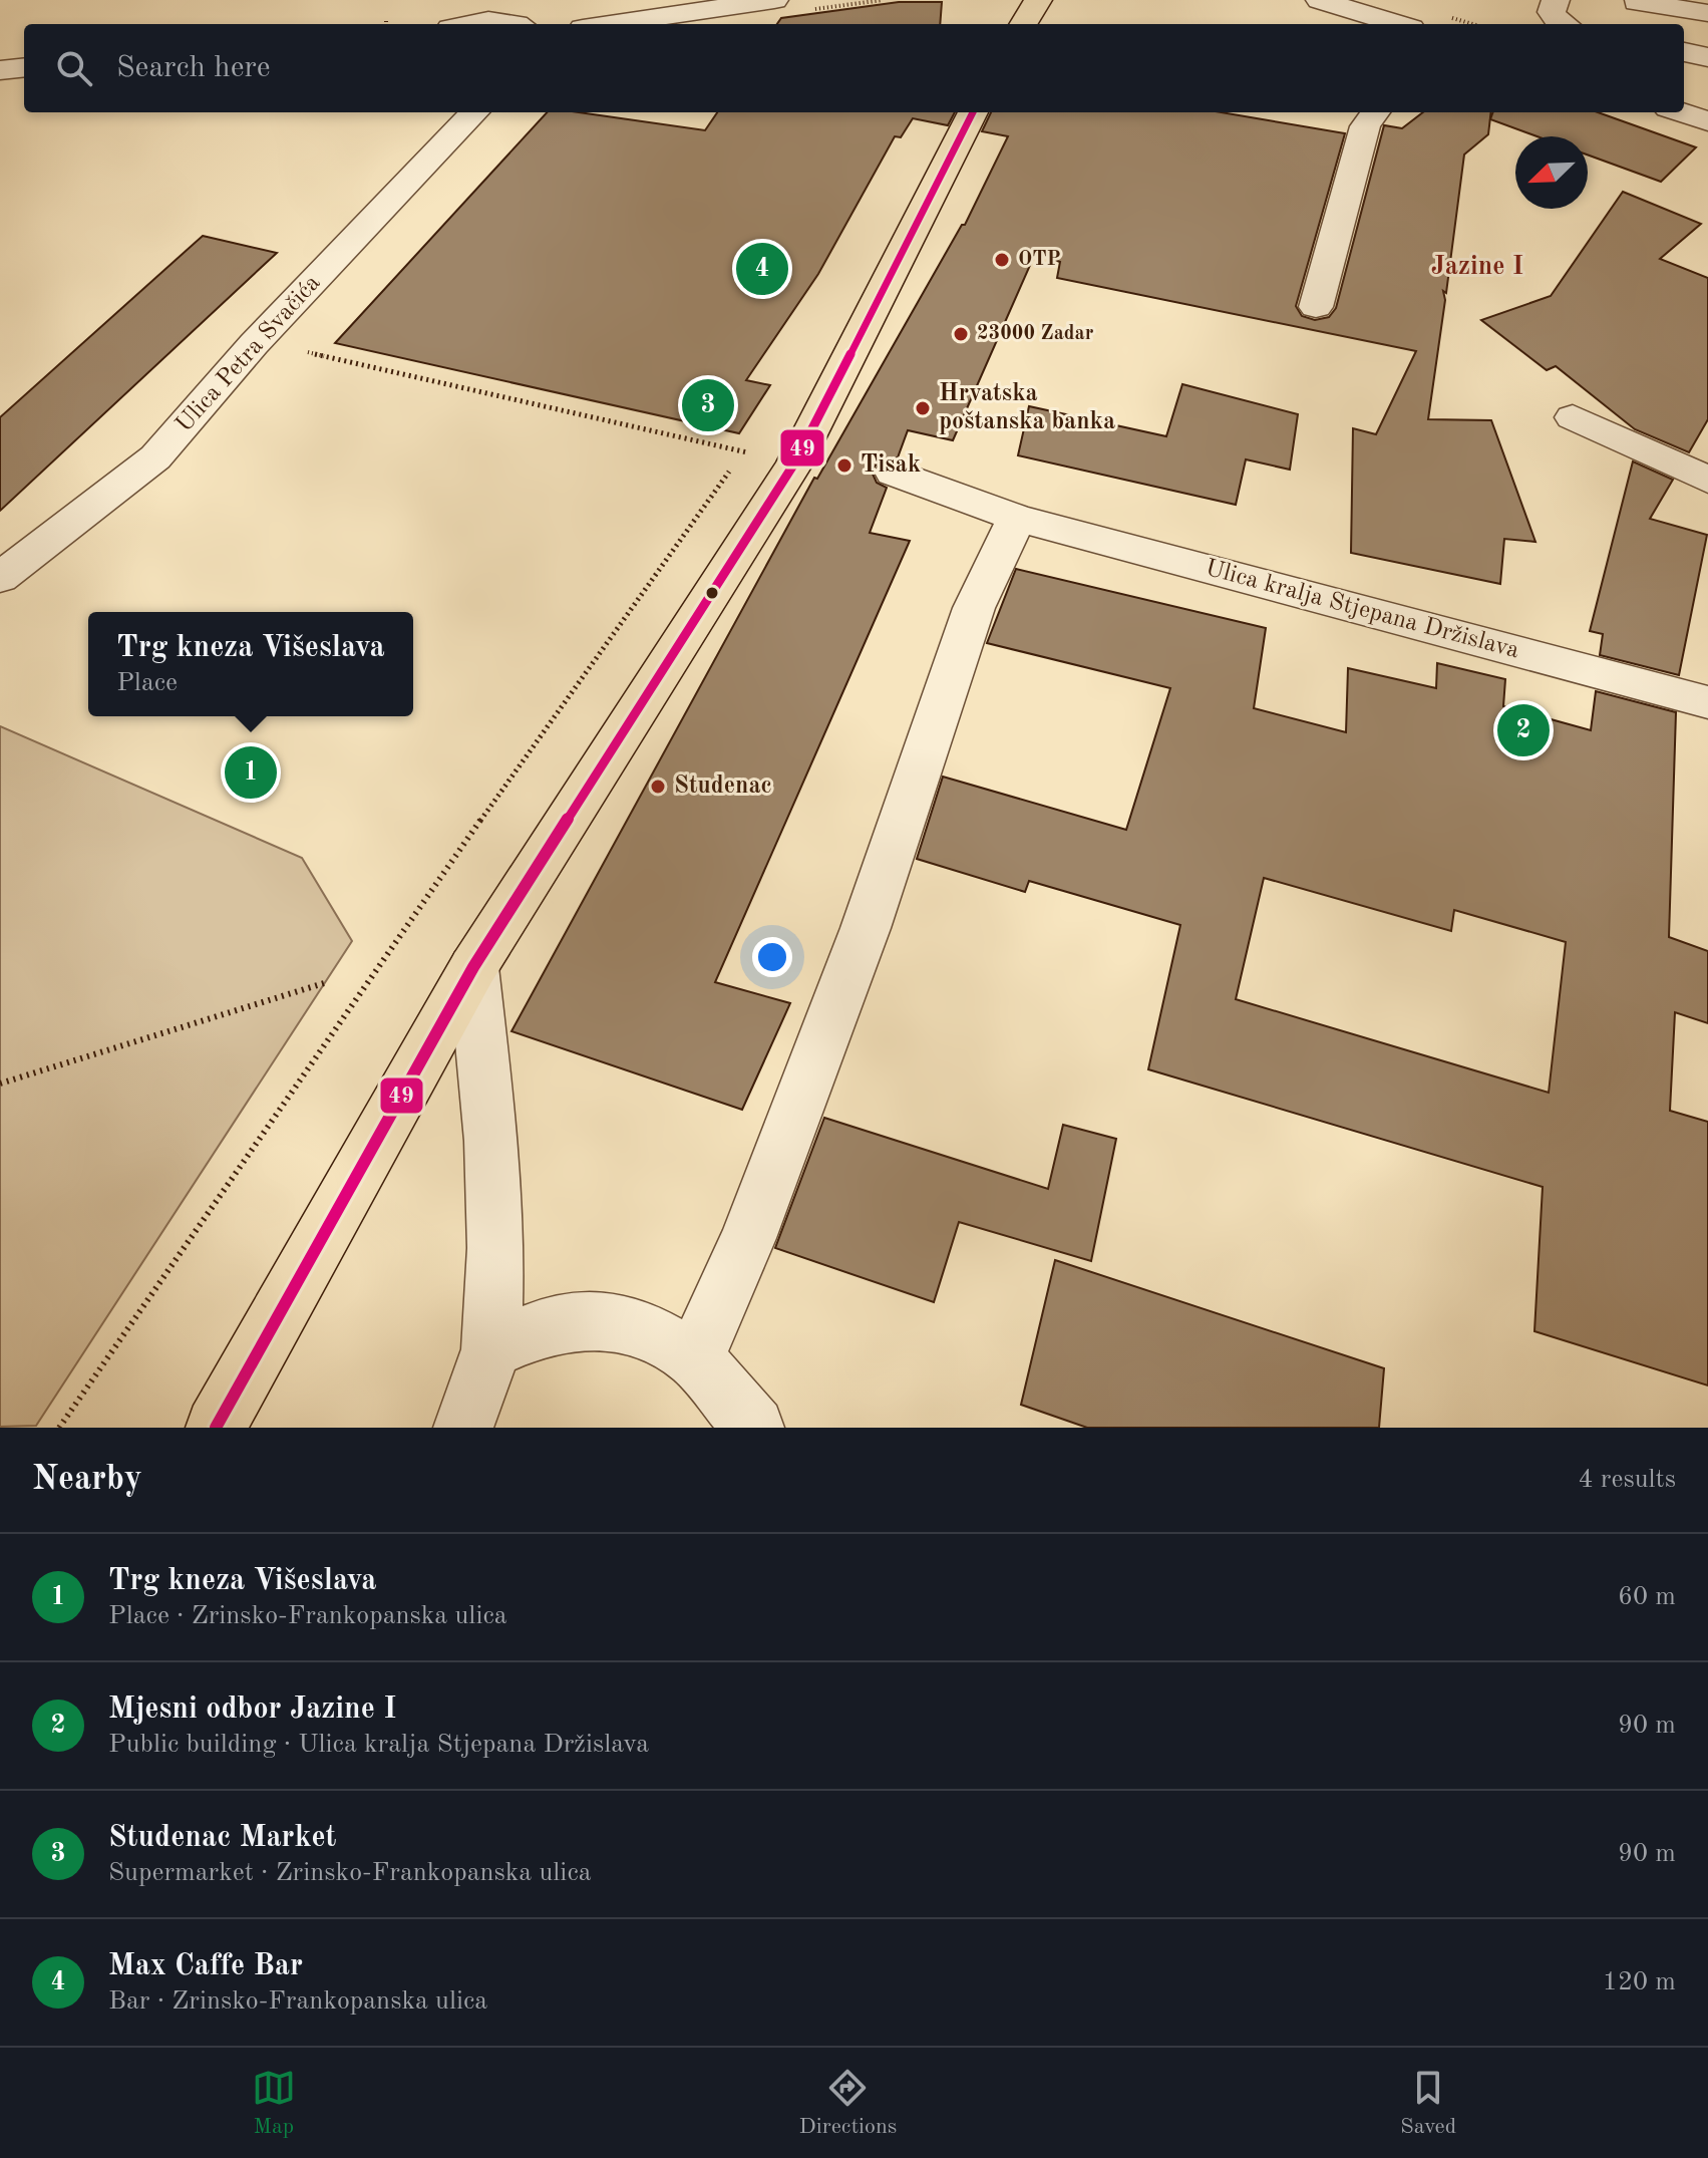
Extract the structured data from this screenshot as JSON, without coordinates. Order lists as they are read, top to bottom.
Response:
{
  "streets": {
    "street": ["Ulica Petra Svačića", "Ulica kralja Stjepana Držislava"]
  },
  "districts": ["Jazine I"],
  "places": [
    "OTP",
    "23000 Zadar",
    "Hrvatska poštanska banka",
    "Tisak",
    "Studenac"
  ],
  "lines": ["transit line 49"],
  "north": "bottom left",
  "page": {
    "search": "Search here",
    "pins": [
      "4",
      "3",
      "2",
      "1"
    ],
    "popup": ["Trg kneza Višeslava", "Place"],
    "heading": ["Nearby", "4 results"],
    "list": [
      {
        "mark": "1",
        "name": "Trg kneza Višeslava",
        "note": "Place · Zrinsko-Frankopanska ulica",
        "value": "60 m"
      },
      {
        "mark": "2",
        "name": "Mjesni odbor Jazine I",
        "note": "Public building · Ulica kralja Stjepana Držislava",
        "value": "90 m"
      },
      {
        "mark": "3",
        "name": "Studenac Market",
        "note": "Supermarket · Zrinsko-Frankopanska ulica",
        "value": "90 m"
      },
      {
        "mark": "4",
        "name": "Max Caffe Bar",
        "note": "Bar · Zrinsko-Frankopanska ulica",
        "value": "120 m"
      }
    ],
    "nav": ["Map", "Directions", "Saved"]
  }
}
